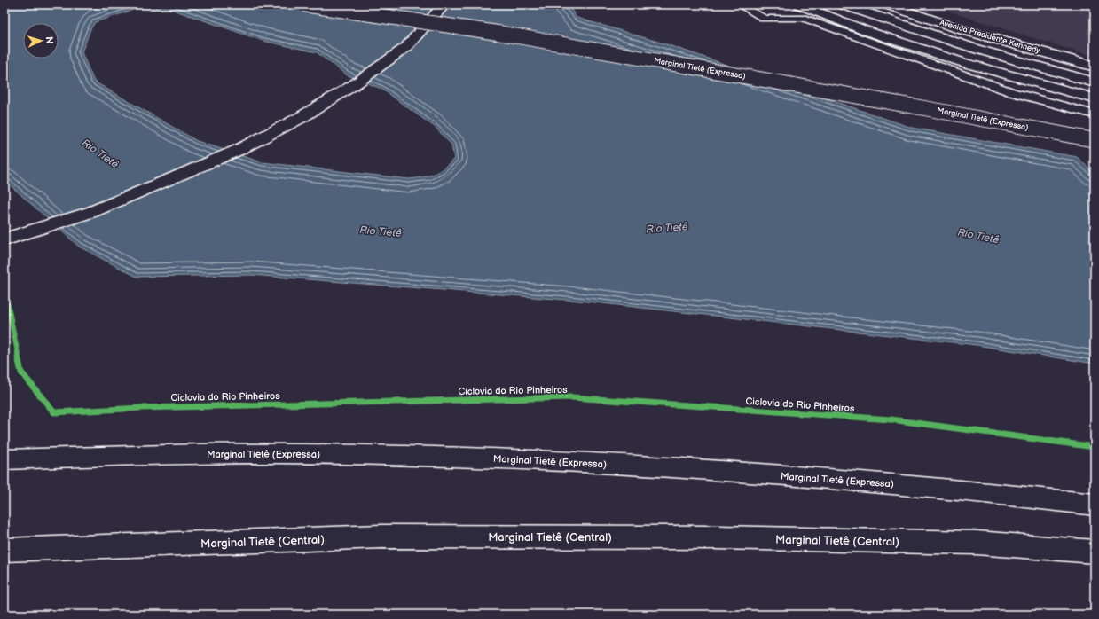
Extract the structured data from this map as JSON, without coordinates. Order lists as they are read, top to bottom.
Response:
{
  "streets": {
    "highway": ["Avenida Presidente Kennedy", "Marginal Tietê (Expressa)", "Marginal Tietê (Central)"],
    "cycle path": ["Ciclovia do Rio Pinheiros"]
  },
  "water": ["Rio Tietê"],
  "north": "right"
}
